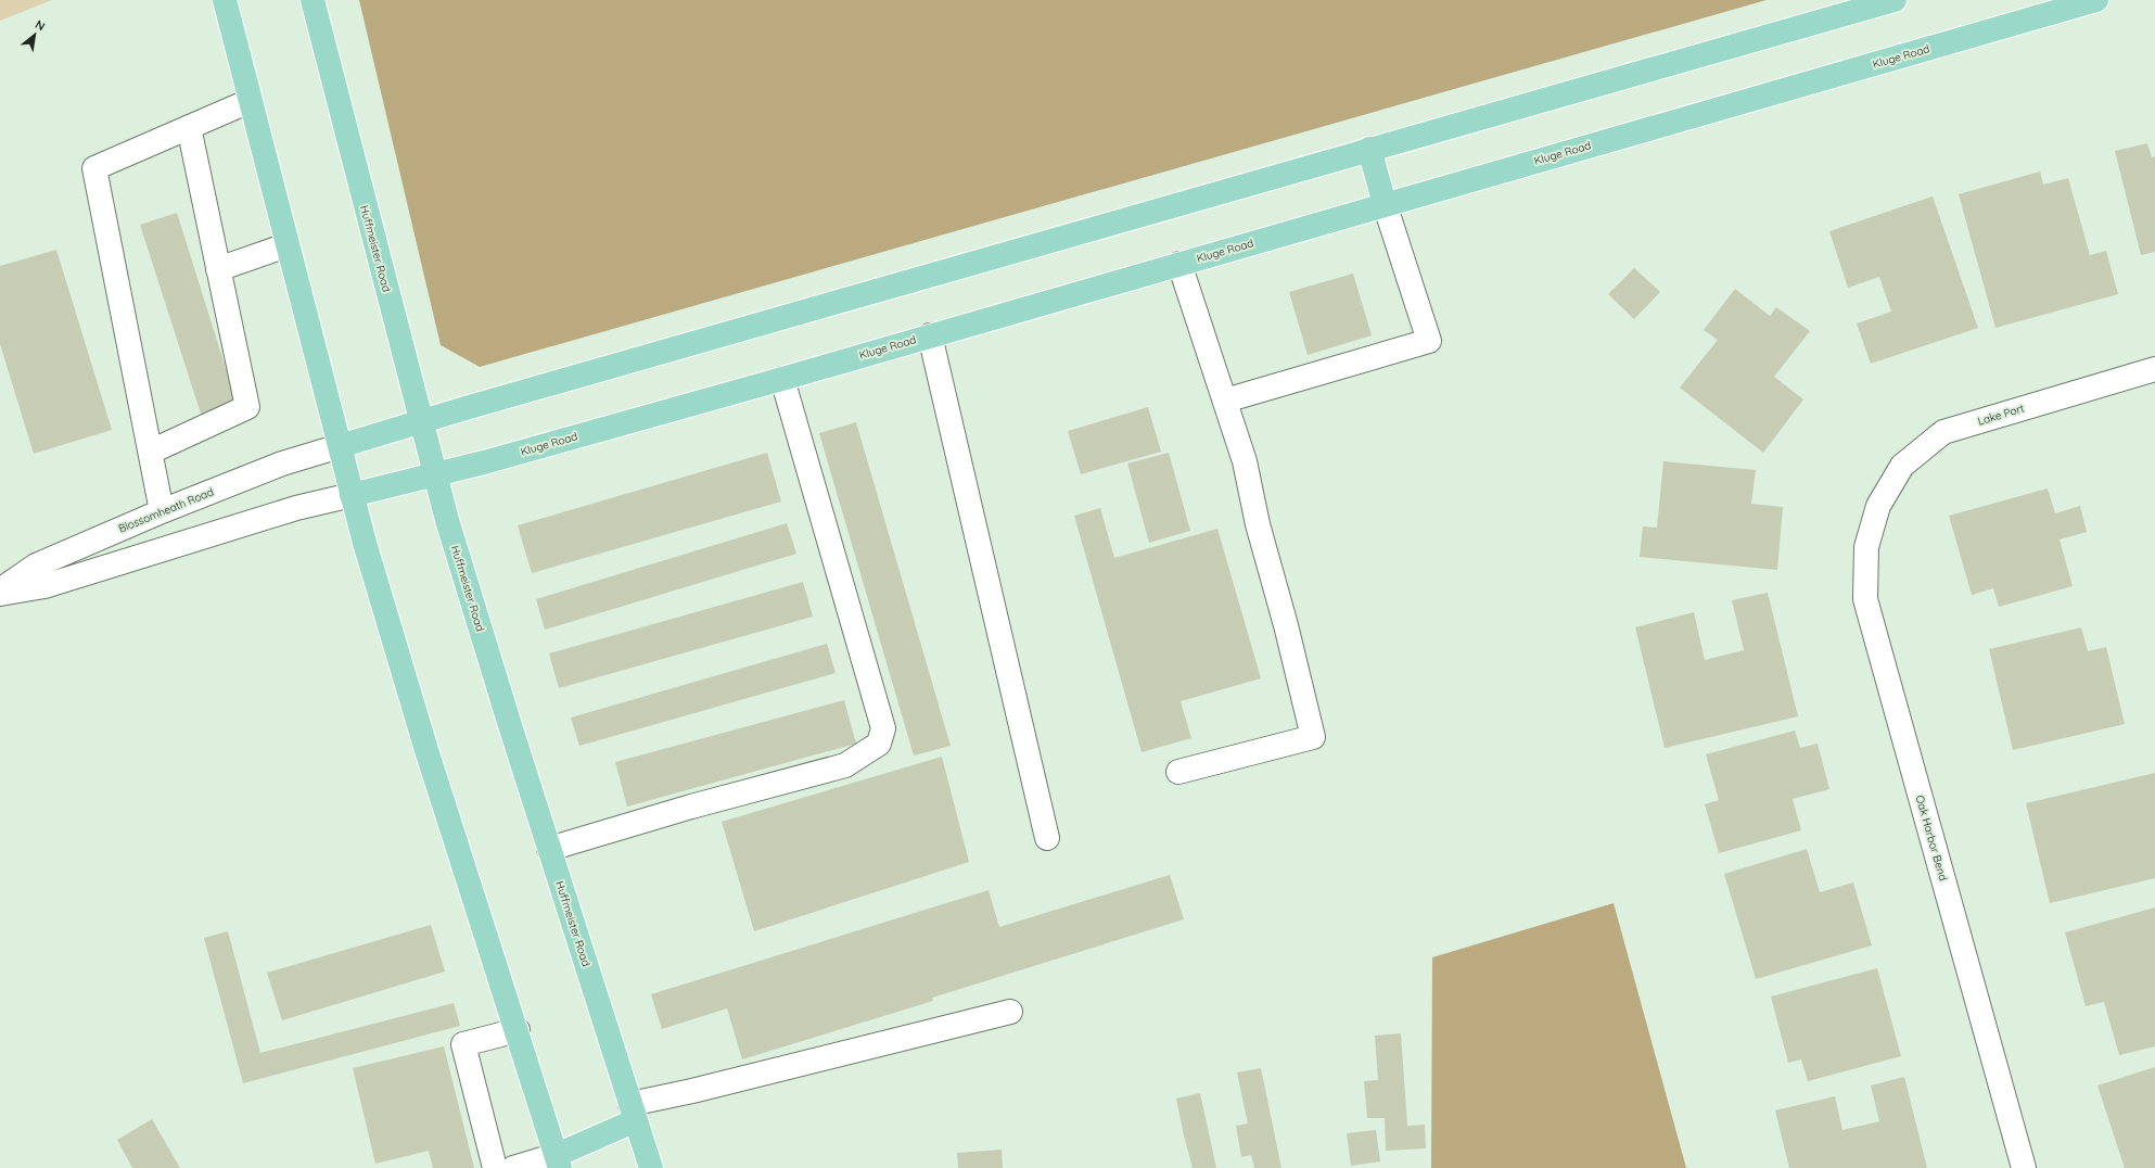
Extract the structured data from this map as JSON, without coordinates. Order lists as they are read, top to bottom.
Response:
{
  "streets": {
    "main road": ["Kluge Road", "Huffmeister Road"],
    "street": ["Lake Port", "Blossomheath Road", "Oak Harbor Bend"]
  },
  "crossings": [
    ["Kluge Road", "Huffmeister Road"],
    ["Kluge Road", "Blossomheath Road"],
    ["Lake Port", "Oak Harbor Bend"]
  ],
  "north": "top right"
}
